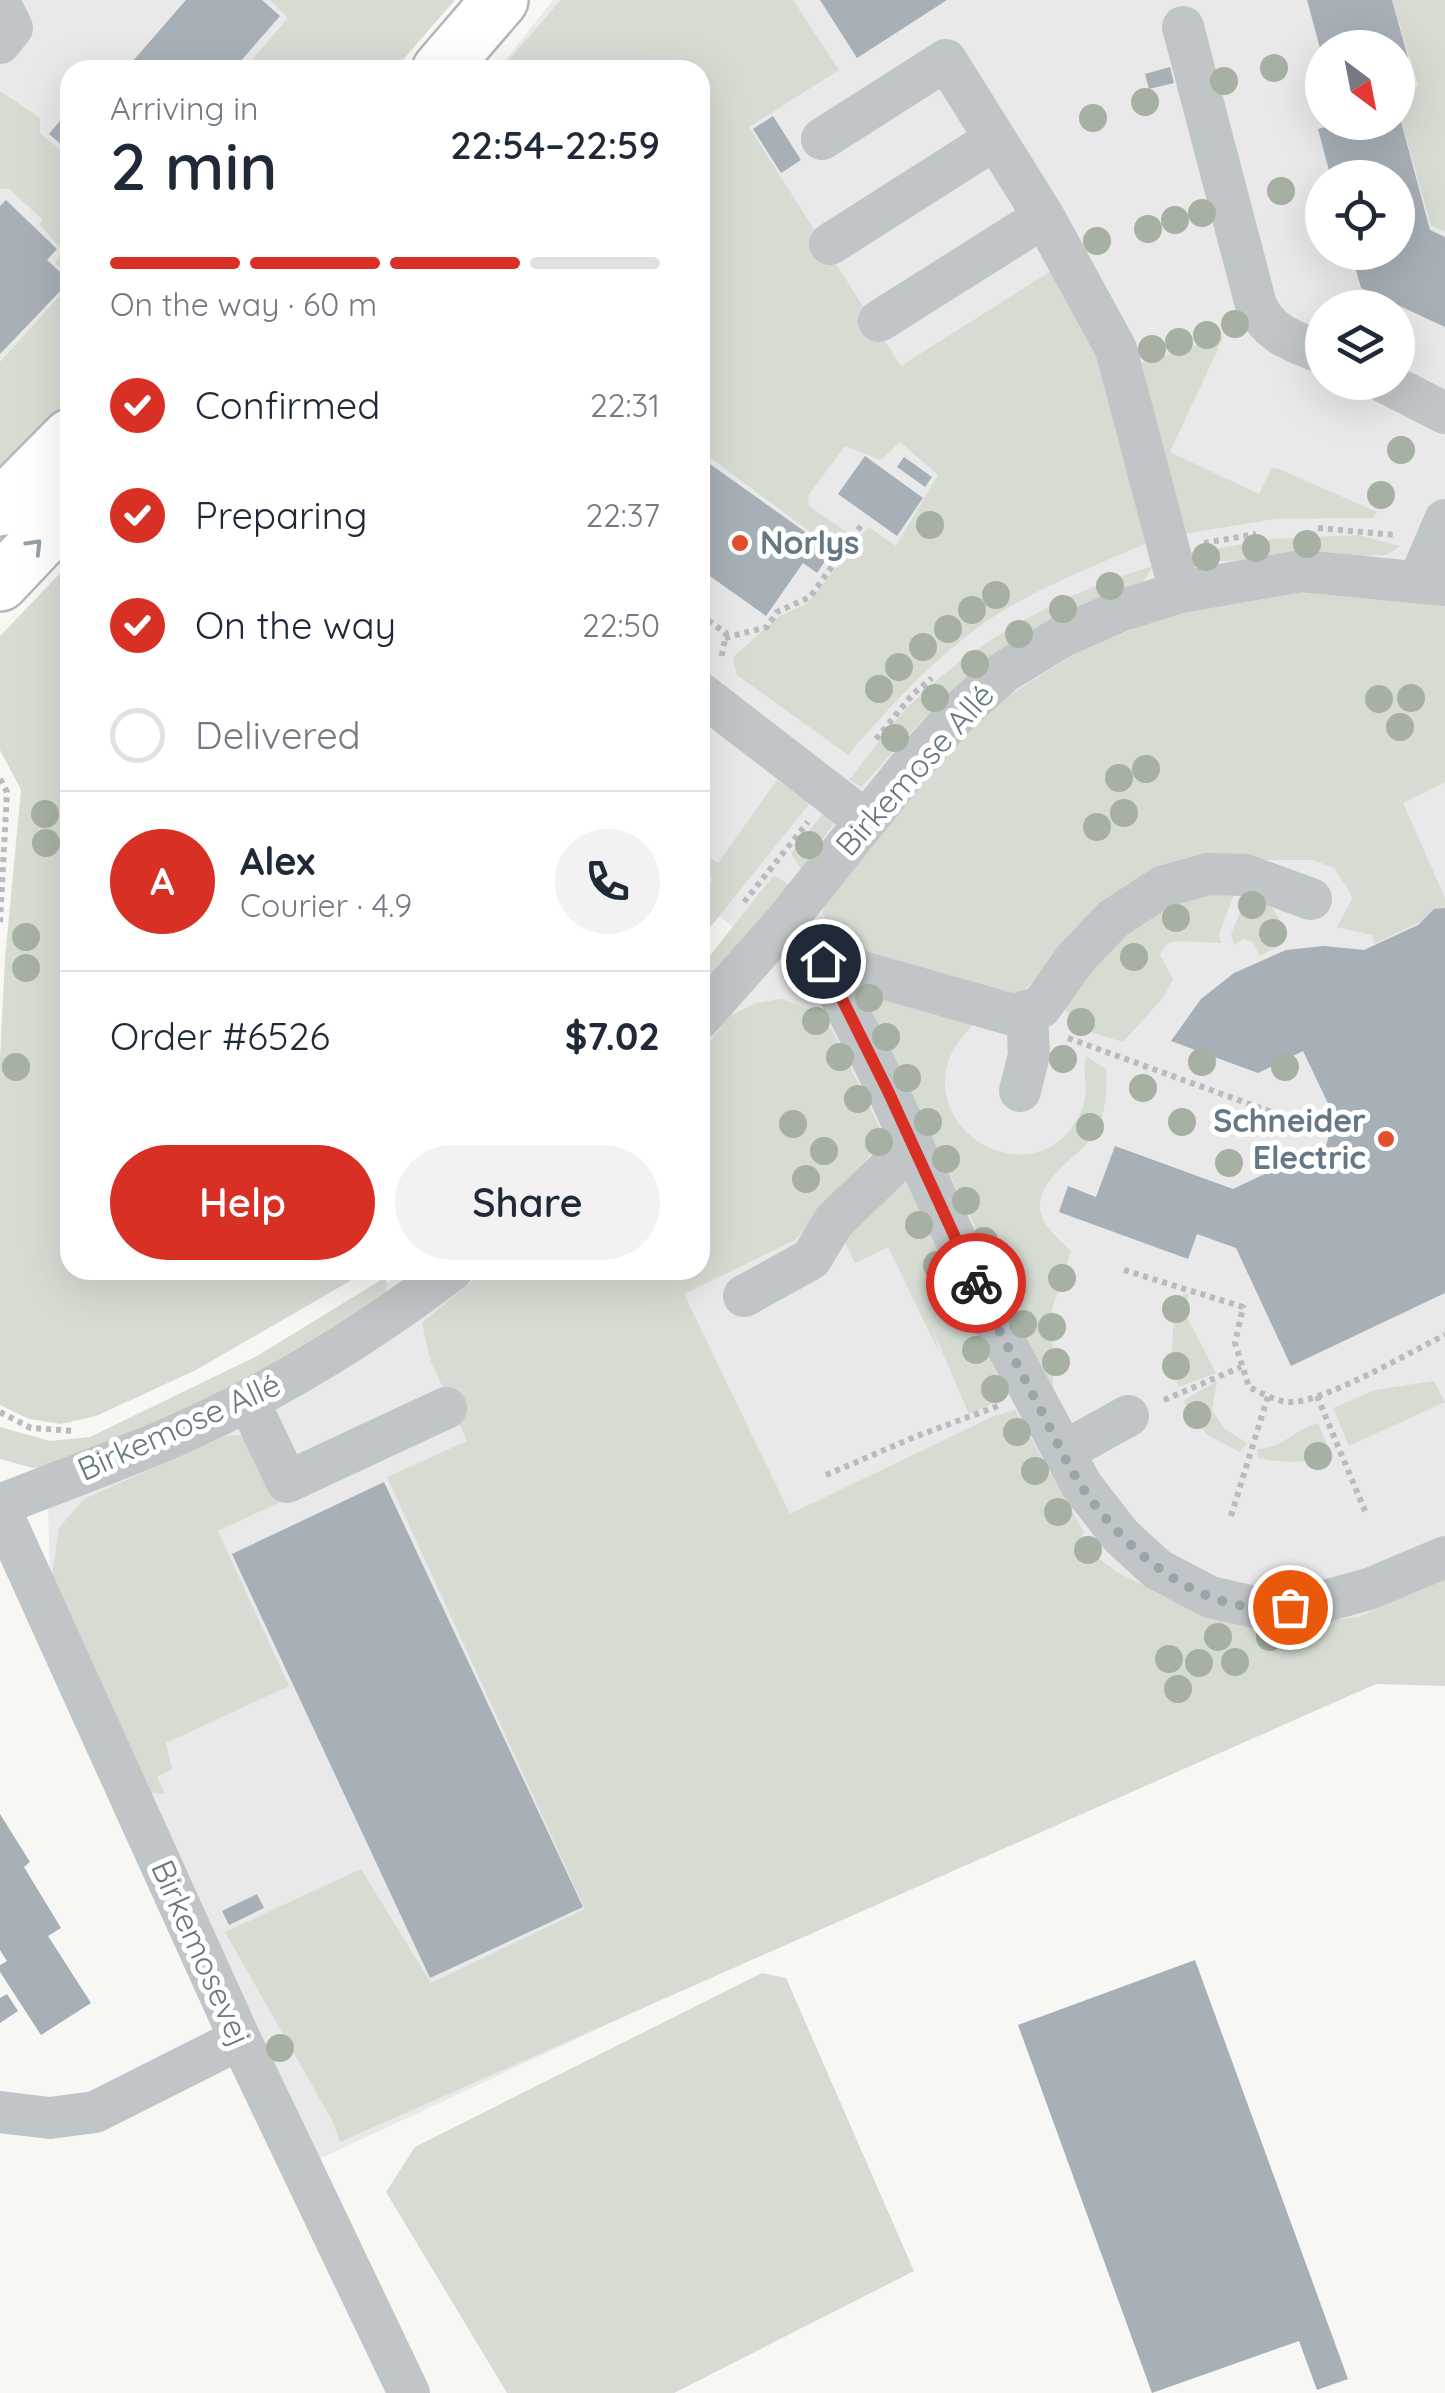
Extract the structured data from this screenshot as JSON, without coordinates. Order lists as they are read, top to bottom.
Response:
{
  "streets": {
    "street": ["Birkemose Allé", "Birkemosevej"]
  },
  "crossings": [
    ["Birkemose Allé", "Birkemosevej"]
  ],
  "places": ["Norlys", "Schneider Electric"],
  "north": "bottom right",
  "page": {
    "heading": ["2 min", "Arriving in", "22:54–22:59"],
    "panel": [
      "Alex",
      "Courier · 4.9",
      "Order #6526",
      "$7.02"
    ],
    "bar": "On the way · 60 m",
    "list": [
      ["Confirmed", "22:31"],
      ["Preparing", "22:37"],
      ["On the way", "22:50"],
      "Delivered"
    ],
    "round": "A",
    "buttons": ["Help", "Share"]
  }
}
